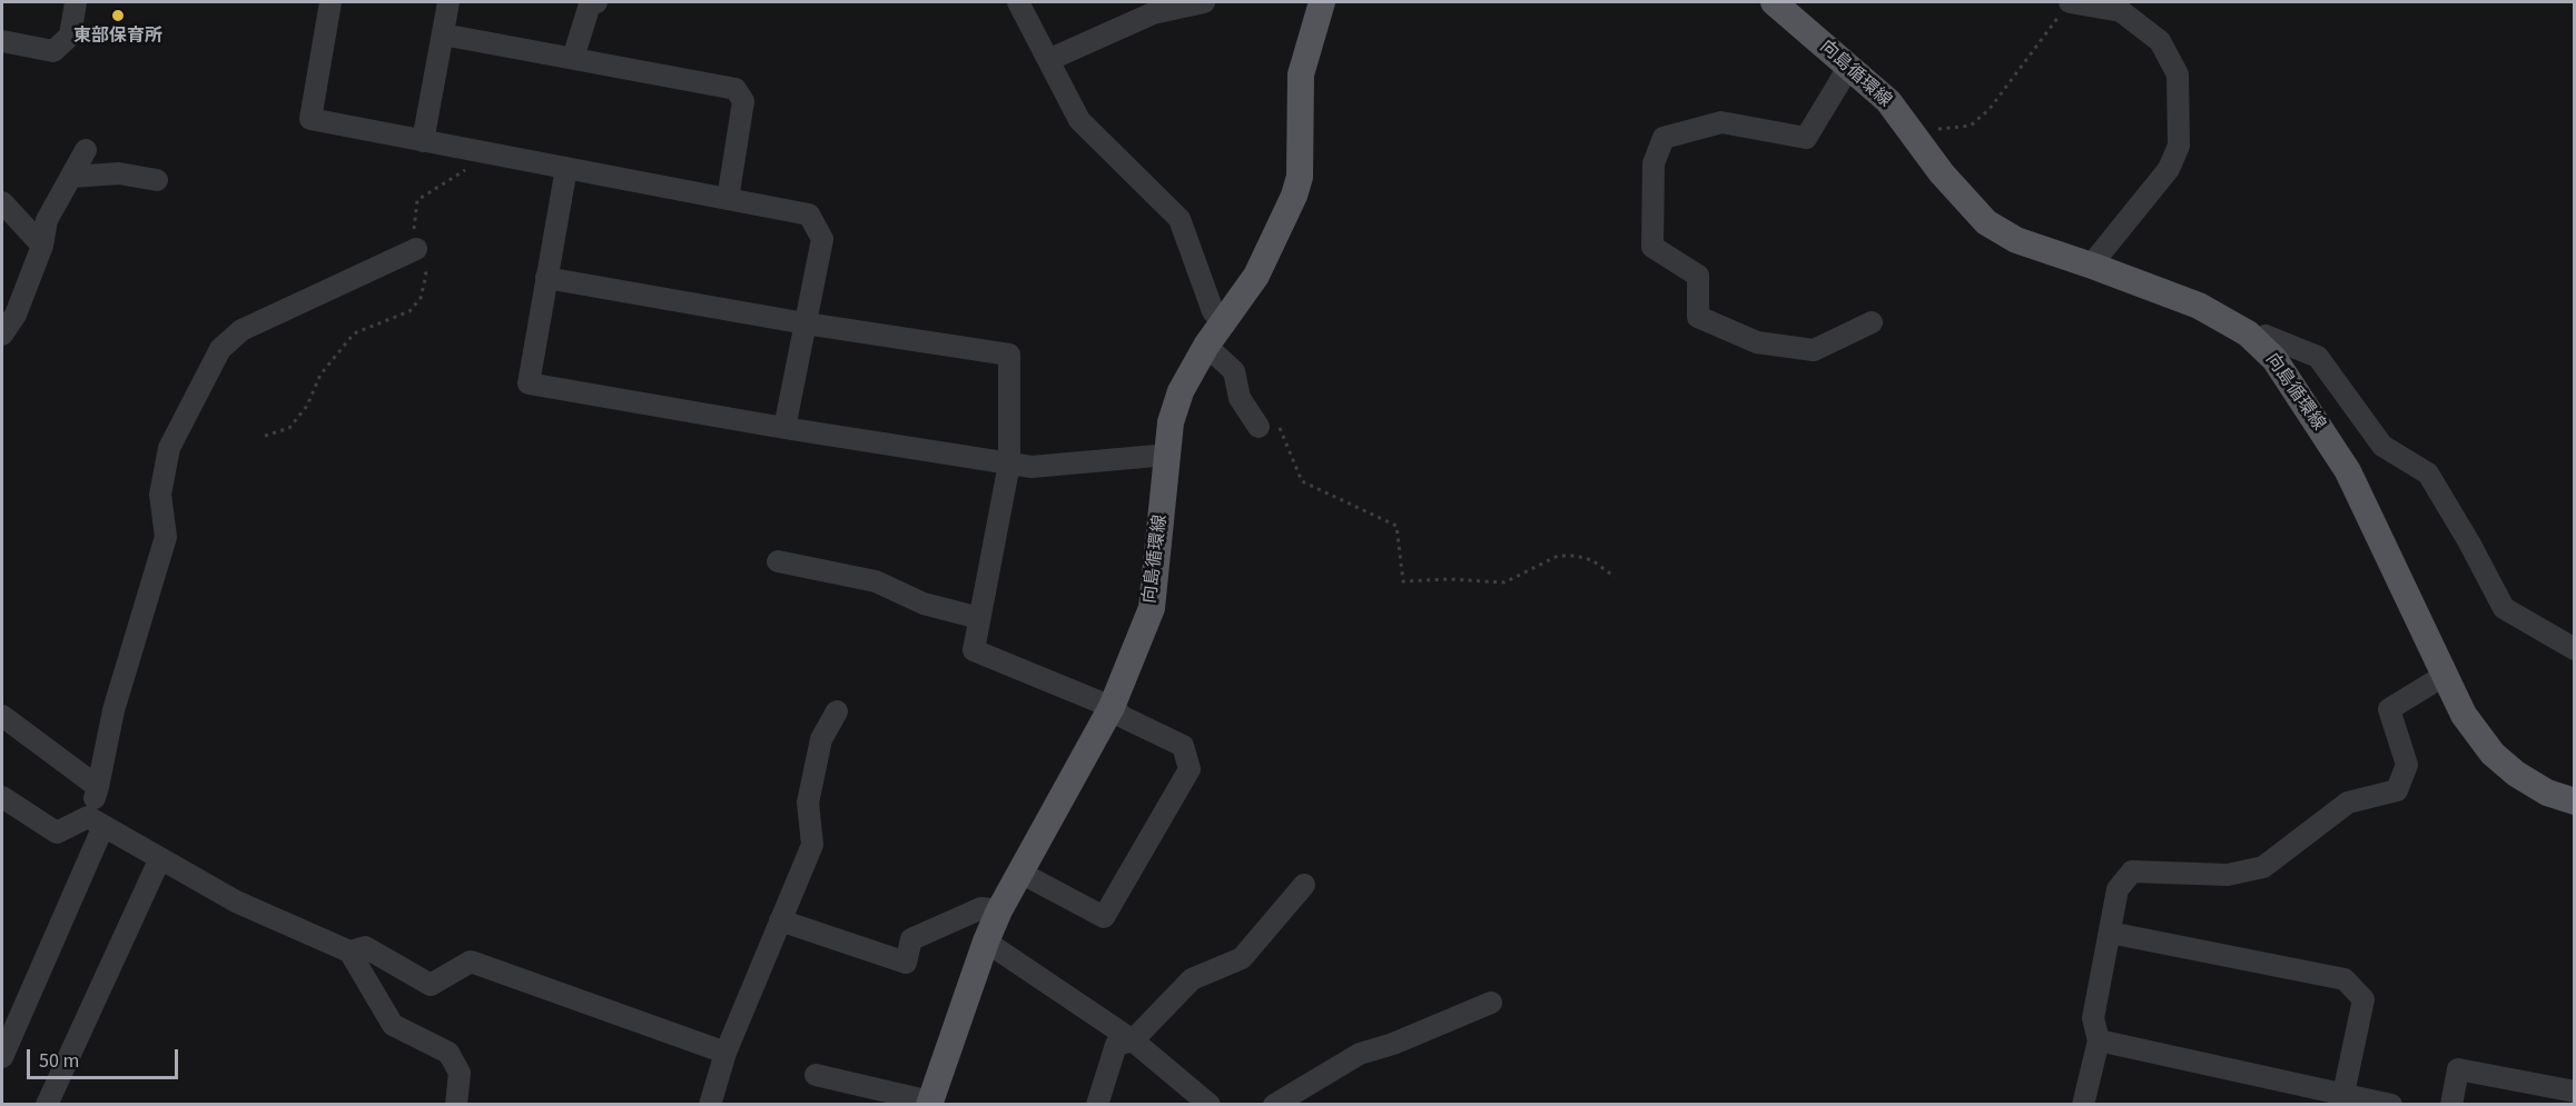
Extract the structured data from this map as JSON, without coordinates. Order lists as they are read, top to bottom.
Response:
{
  "streets": {
    "main road": ["向島循環線"]
  },
  "places": ["東部保育所"],
  "scale_bar": "50 m"
}
